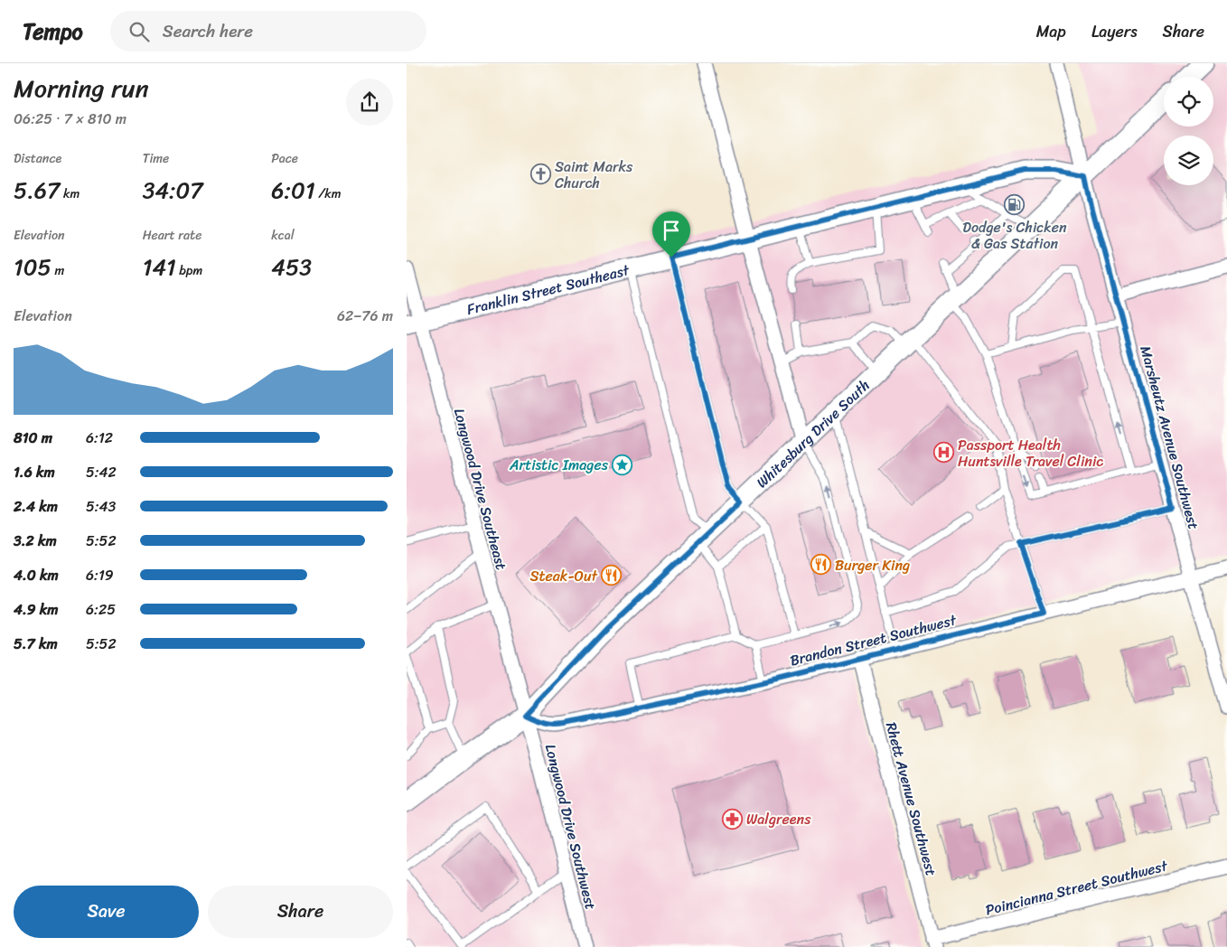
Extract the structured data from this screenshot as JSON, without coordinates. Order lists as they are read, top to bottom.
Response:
{
  "streets": {
    "main road": ["Franklin Street Southeast", "Whitesburg Drive South"],
    "street": [
      "Marsheutz Avenue Southwest",
      "Longwood Drive Southeast",
      "Brandon Street Southwest",
      "Rhett Avenue Southwest",
      "Longwood Drive Southwest",
      "Poincianna Street Southwest"
    ]
  },
  "crossings": [
    ["Franklin Street Southeast", "Whitesburg Drive South"],
    ["Franklin Street Southeast", "Marsheutz Avenue Southwest"],
    ["Franklin Street Southeast", "Longwood Drive Southeast"],
    ["Whitesburg Drive South", "Marsheutz Avenue Southwest"],
    ["Whitesburg Drive South", "Longwood Drive Southeast"],
    ["Whitesburg Drive South", "Brandon Street Southwest"],
    ["Whitesburg Drive South", "Longwood Drive Southwest"],
    ["Marsheutz Avenue Southwest", "Brandon Street Southwest"],
    ["Longwood Drive Southeast", "Brandon Street Southwest"],
    ["Longwood Drive Southeast", "Longwood Drive Southwest"],
    ["Brandon Street Southwest", "Rhett Avenue Southwest"],
    ["Brandon Street Southwest", "Longwood Drive Southwest"],
    ["Rhett Avenue Southwest", "Poincianna Street Southwest"]
  ],
  "places": {
    "church": ["Saint Marks Church"],
    "fuel station": ["Dodge's Chicken & Gas Station"],
    "hospital": ["Passport Health Huntsville Travel Clinic"],
    "place": ["Artistic Images"],
    "restaurant": ["Burger King", "Steak-Out"],
    "pharmacy": ["Walgreens"]
  },
  "page": {
    "header": "Tempo",
    "search": "Search here",
    "nav": ["Map", "Layers", "Share"],
    "heading": ["Morning run", "06:25 · 7 × 810 m"],
    "stats": [
      ["Distance", "5.67 km"],
      ["Time", "34:07"],
      ["Pace", "6:01 /km"],
      ["Elevation", "105 m"],
      ["Heart rate", "141 bpm"],
      ["kcal", "453"]
    ],
    "chart": ["Elevation", "62–76 m"],
    "list": [
      {
        "name": "810 m",
        "note": "6:12"
      },
      {
        "name": "1.6 km",
        "note": "5:42"
      },
      {
        "name": "2.4 km",
        "note": "5:43"
      },
      {
        "name": "3.2 km",
        "note": "5:52"
      },
      {
        "name": "4.0 km",
        "note": "6:19"
      },
      {
        "name": "4.9 km",
        "note": "6:25"
      },
      {
        "name": "5.7 km",
        "note": "5:52"
      }
    ],
    "buttons": ["Save", "Share"]
  }
}
